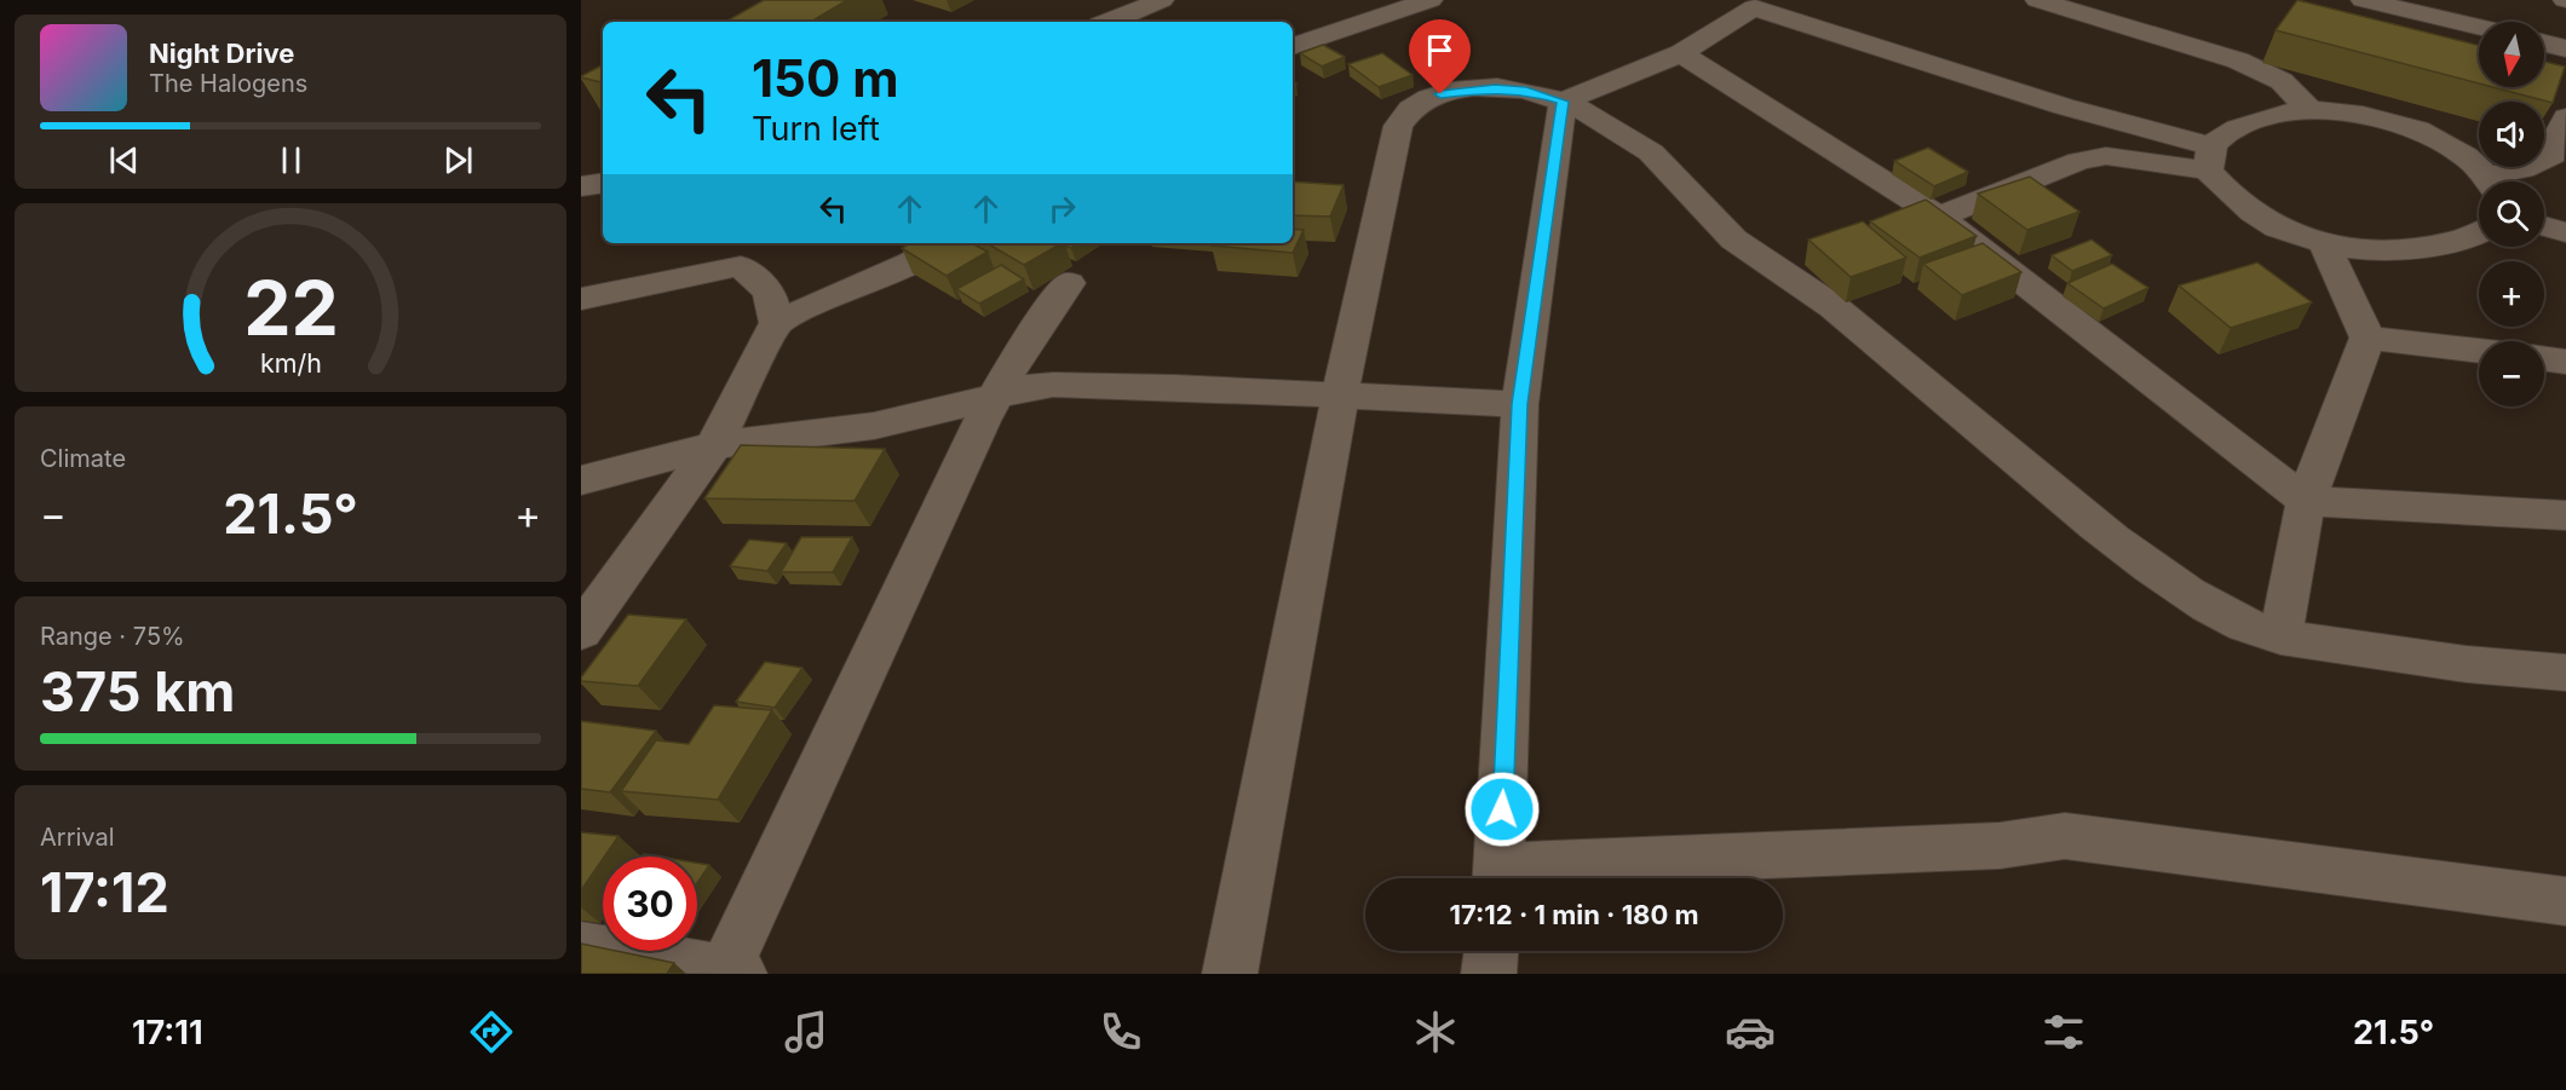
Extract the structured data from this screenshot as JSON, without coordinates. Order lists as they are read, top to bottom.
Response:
{
  "north": "bottom",
  "page": {
    "map_buttons": ["+", "−"],
    "turn": ["150 m", "Turn left"],
    "song": ["Night Drive", "The Halogens"],
    "tile": [
      "Climate",
      ["Range · 75%", "375 km"],
      ["Arrival", "17:12"]
    ],
    "heat": ["−", "21.5°", "+"],
    "limit": "30",
    "trip": "17:12 · 1 min · 180 m",
    "tabs": ["17:11", "21.5°"],
    "gauge": ["22", "km/h"]
  }
}
